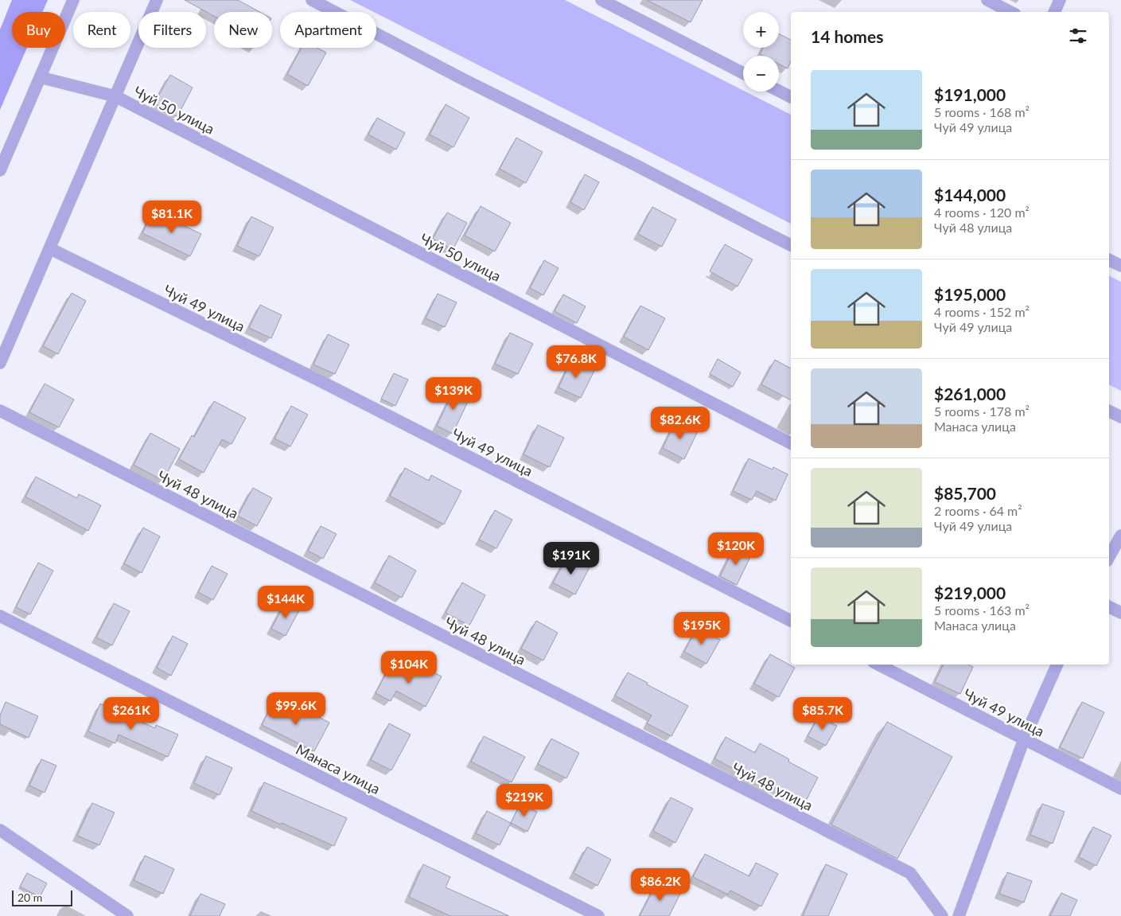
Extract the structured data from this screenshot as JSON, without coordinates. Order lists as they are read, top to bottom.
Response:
{
  "streets": {
    "street": [
      "Чуй 50 улица",
      "Чуй 49 улица",
      "Чуй 48 улица",
      "Манаса улица"
    ]
  },
  "scale_bar": "20 m",
  "page": {
    "map_buttons": ["+", "−"],
    "chip": [
      "Buy",
      "Rent",
      "Filters",
      "New",
      "Apartment"
    ],
    "heading": "14 homes",
    "list": [
      {
        "name": "$191,000",
        "note": "5 rooms · 168 m² · Чуй 49 улица"
      },
      {
        "name": "$144,000",
        "note": "4 rooms · 120 m² · Чуй 48 улица"
      },
      {
        "name": "$195,000",
        "note": "4 rooms · 152 m² · Чуй 49 улица"
      },
      {
        "name": "$261,000",
        "note": "5 rooms · 178 m² · Манаса улица"
      },
      {
        "name": "$85,700",
        "note": "2 rooms · 64 m² · Чуй 49 улица"
      },
      {
        "name": "$219,000",
        "note": "5 rooms · 163 m² · Манаса улица"
      }
    ],
    "price": [
      "$81.1K",
      "$76.8K",
      "$139K",
      "$82.6K",
      "$120K",
      "$191K",
      "$144K",
      "$195K",
      "$104K",
      "$99.6K",
      "$261K",
      "$85.7K",
      "$219K",
      "$86.2K"
    ],
    "scale": "20 m"
  }
}
